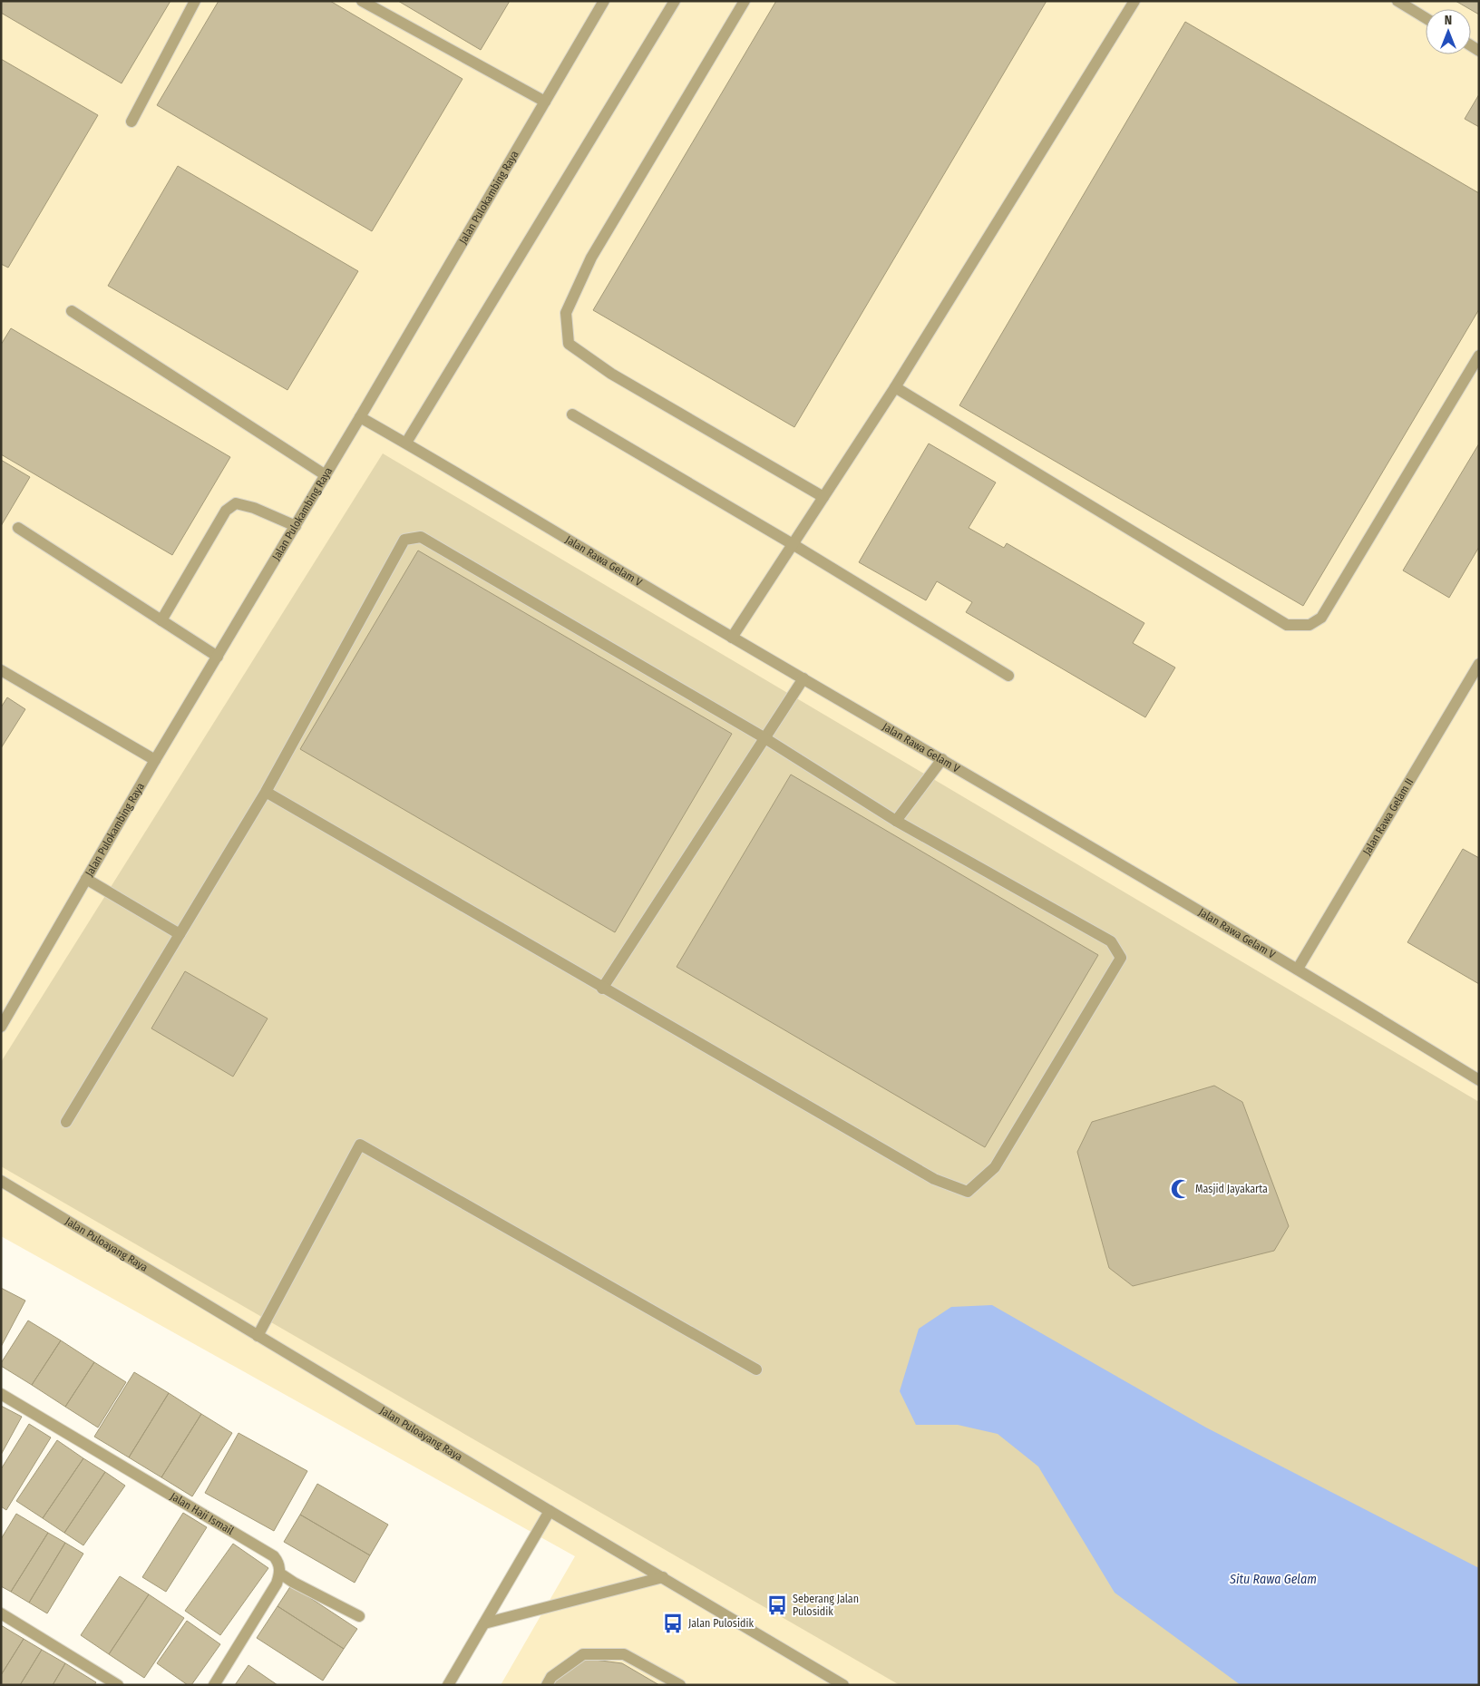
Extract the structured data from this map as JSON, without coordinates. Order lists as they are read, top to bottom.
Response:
{
  "streets": {
    "street": [
      "Jalan Pulokambing Raya",
      "Jalan Rawa Gelam V",
      "Jalan Rawa Gelam II",
      "Jalan Puloayang Raya",
      "Jalan Haji Ismail"
    ]
  },
  "crossings": [
    ["Jalan Pulokambing Raya", "Jalan Rawa Gelam V"],
    ["Jalan Rawa Gelam V", "Jalan Rawa Gelam II"]
  ],
  "water": ["Situ Rawa Gelam"],
  "places": {
    "mosque": ["Masjid Jayakarta"],
    "bus stop": ["Seberang Jalan Pulosidik", "Jalan Pulosidik"]
  },
  "north": "top"
}
